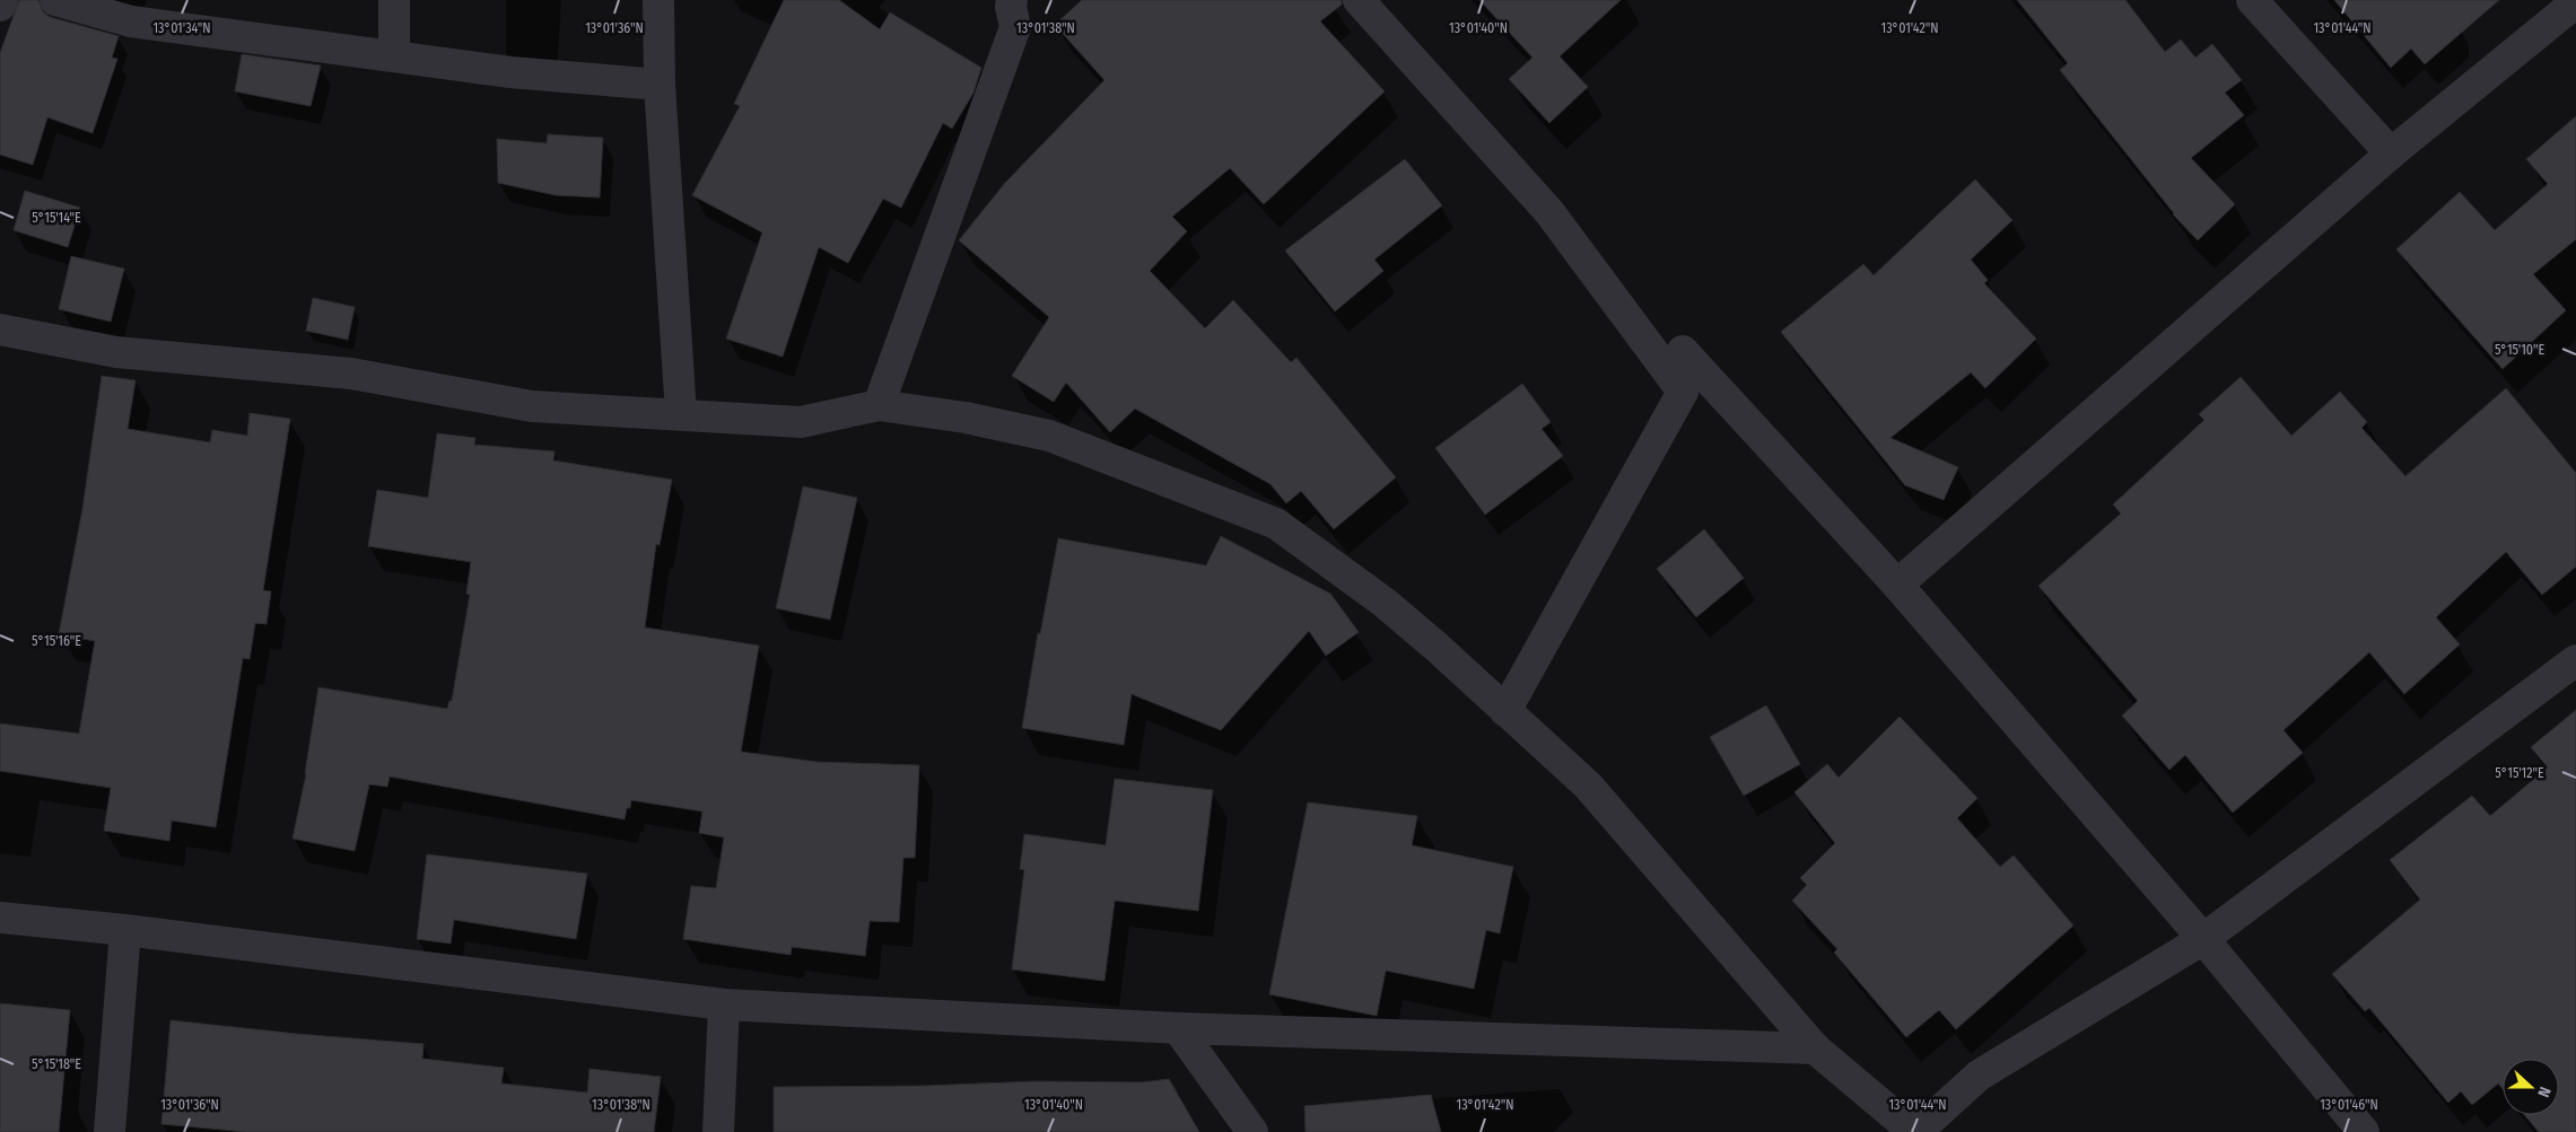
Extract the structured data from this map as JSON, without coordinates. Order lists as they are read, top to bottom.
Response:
{
  "north": "right",
  "coordinates": [
    "13°01'34\"N",
    "13°01'36\"N",
    "13°01'38\"N",
    "13°01'40\"N",
    "13°01'42\"N",
    "13°01'44\"N",
    "5°15'14\"E",
    "5°15'10\"E",
    "5°15'16\"E",
    "5°15'12\"E",
    "5°15'18\"E",
    "13°01'46\"N"
  ]
}
